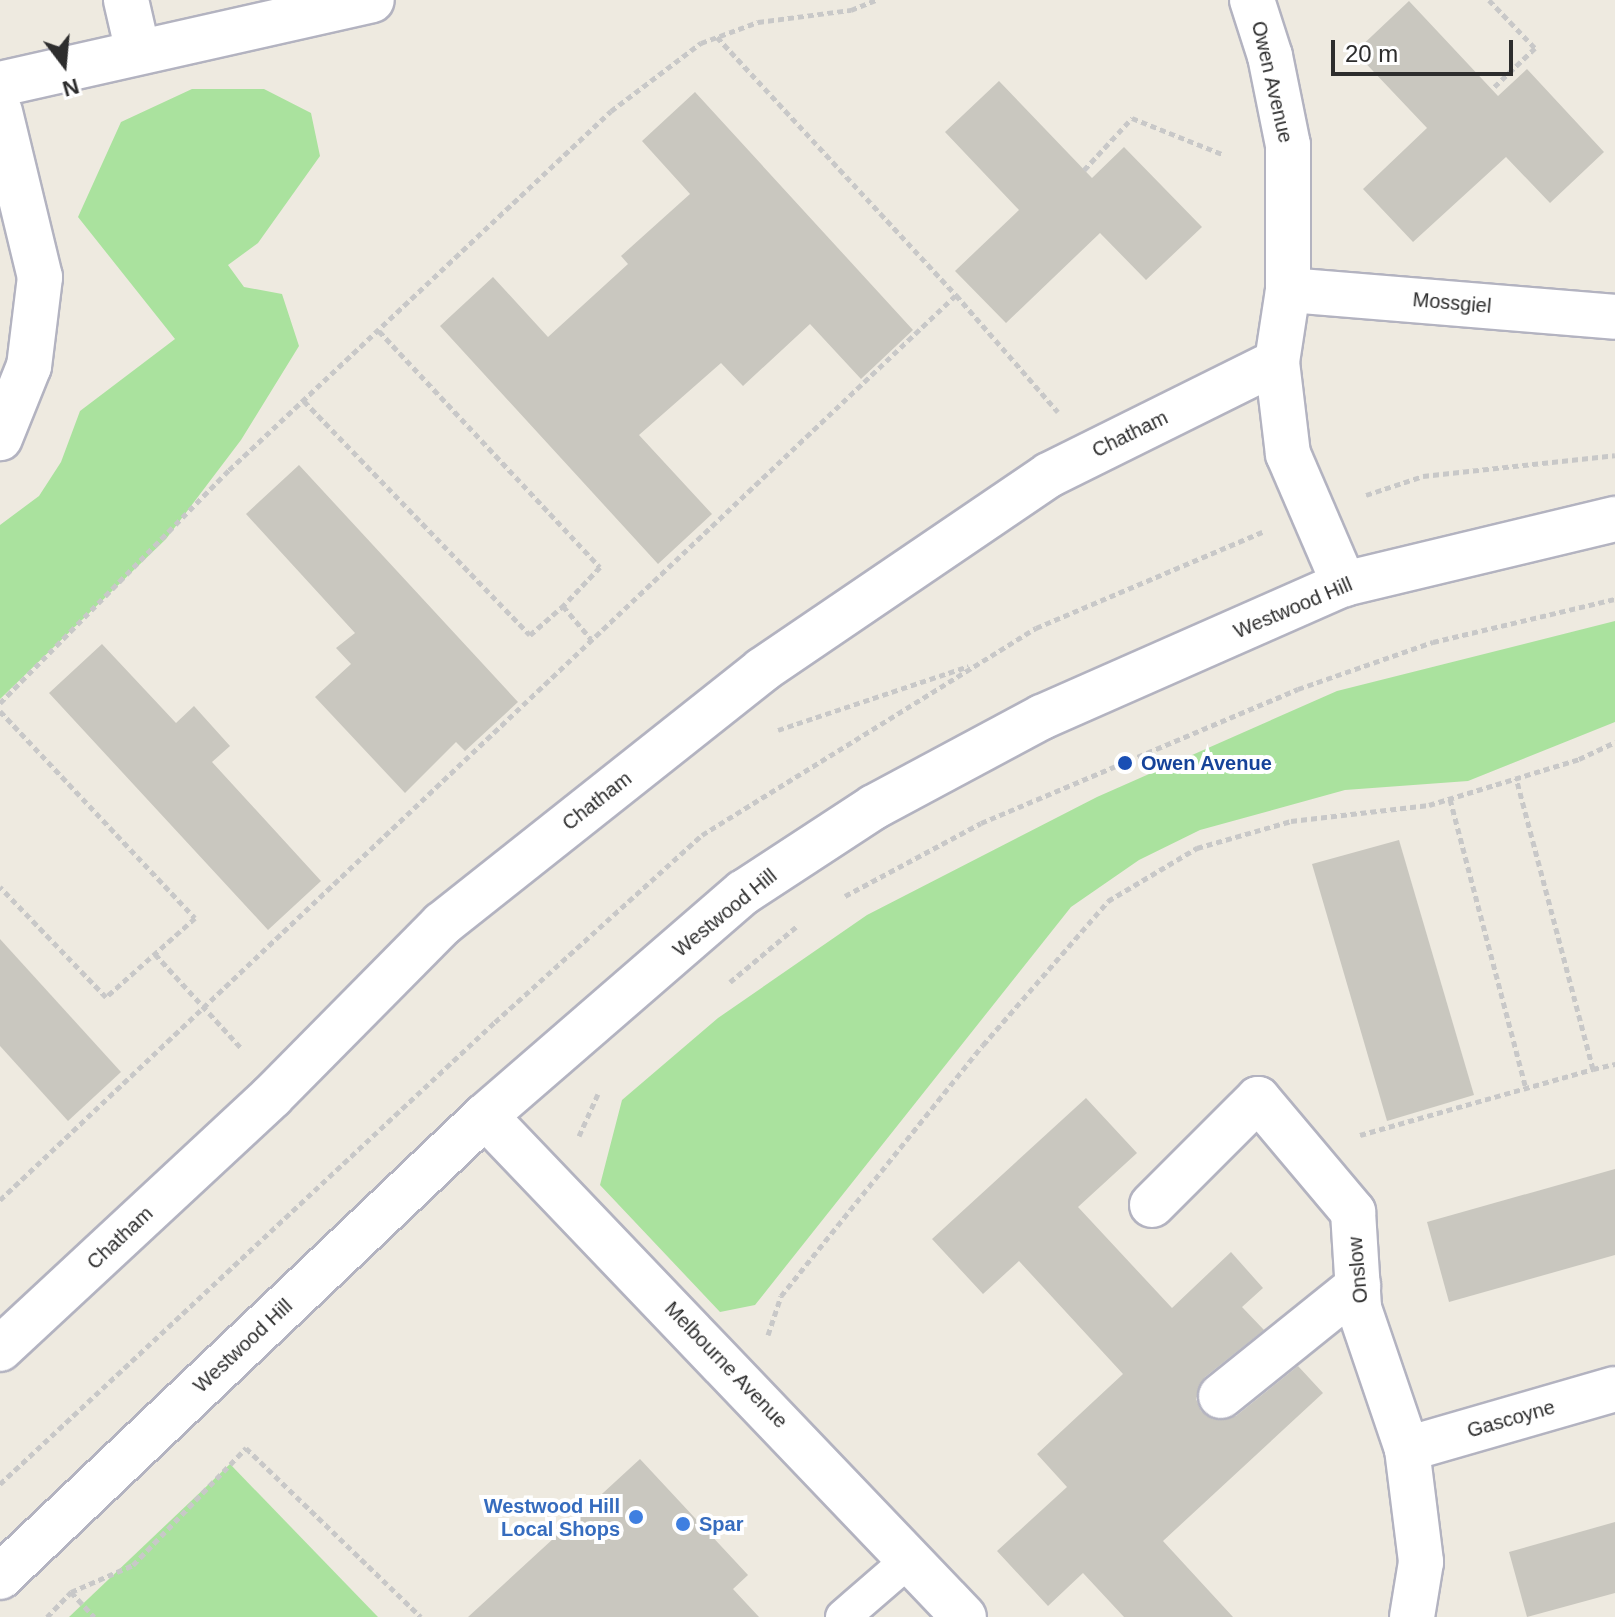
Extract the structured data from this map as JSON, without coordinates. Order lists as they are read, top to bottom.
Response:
{
  "streets": {
    "street": [
      "Owen Avenue",
      "Mossgiel",
      "Chatham",
      "Westwood Hill",
      "Onslow",
      "Melbourne Avenue",
      "Gascoyne"
    ]
  },
  "crossings": [
    ["Owen Avenue", "Mossgiel"],
    ["Owen Avenue", "Chatham"],
    ["Owen Avenue", "Westwood Hill"],
    ["Westwood Hill", "Melbourne Avenue"],
    ["Onslow", "Gascoyne"]
  ],
  "places": ["Owen Avenue", "Westwood Hill Local Shops", "Spar"],
  "scale_bar": "20 m",
  "north": "bottom"
}
